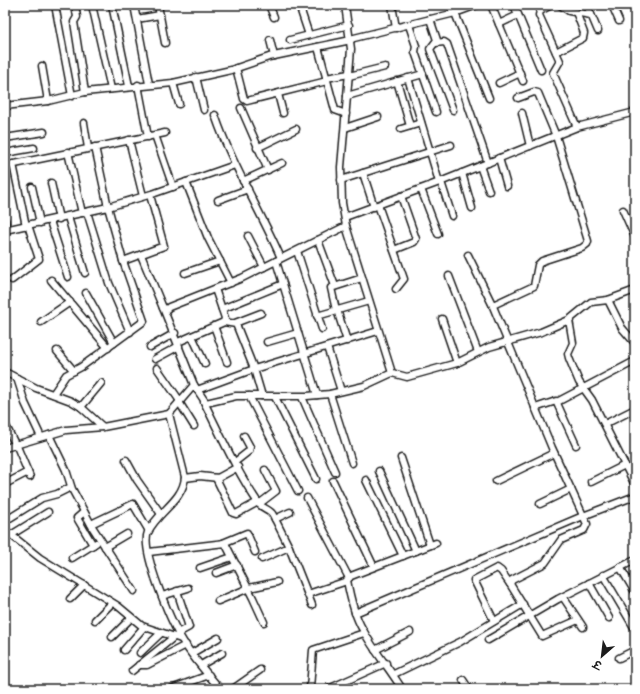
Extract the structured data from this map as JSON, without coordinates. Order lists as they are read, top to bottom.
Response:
{
  "north": "bottom left"
}
